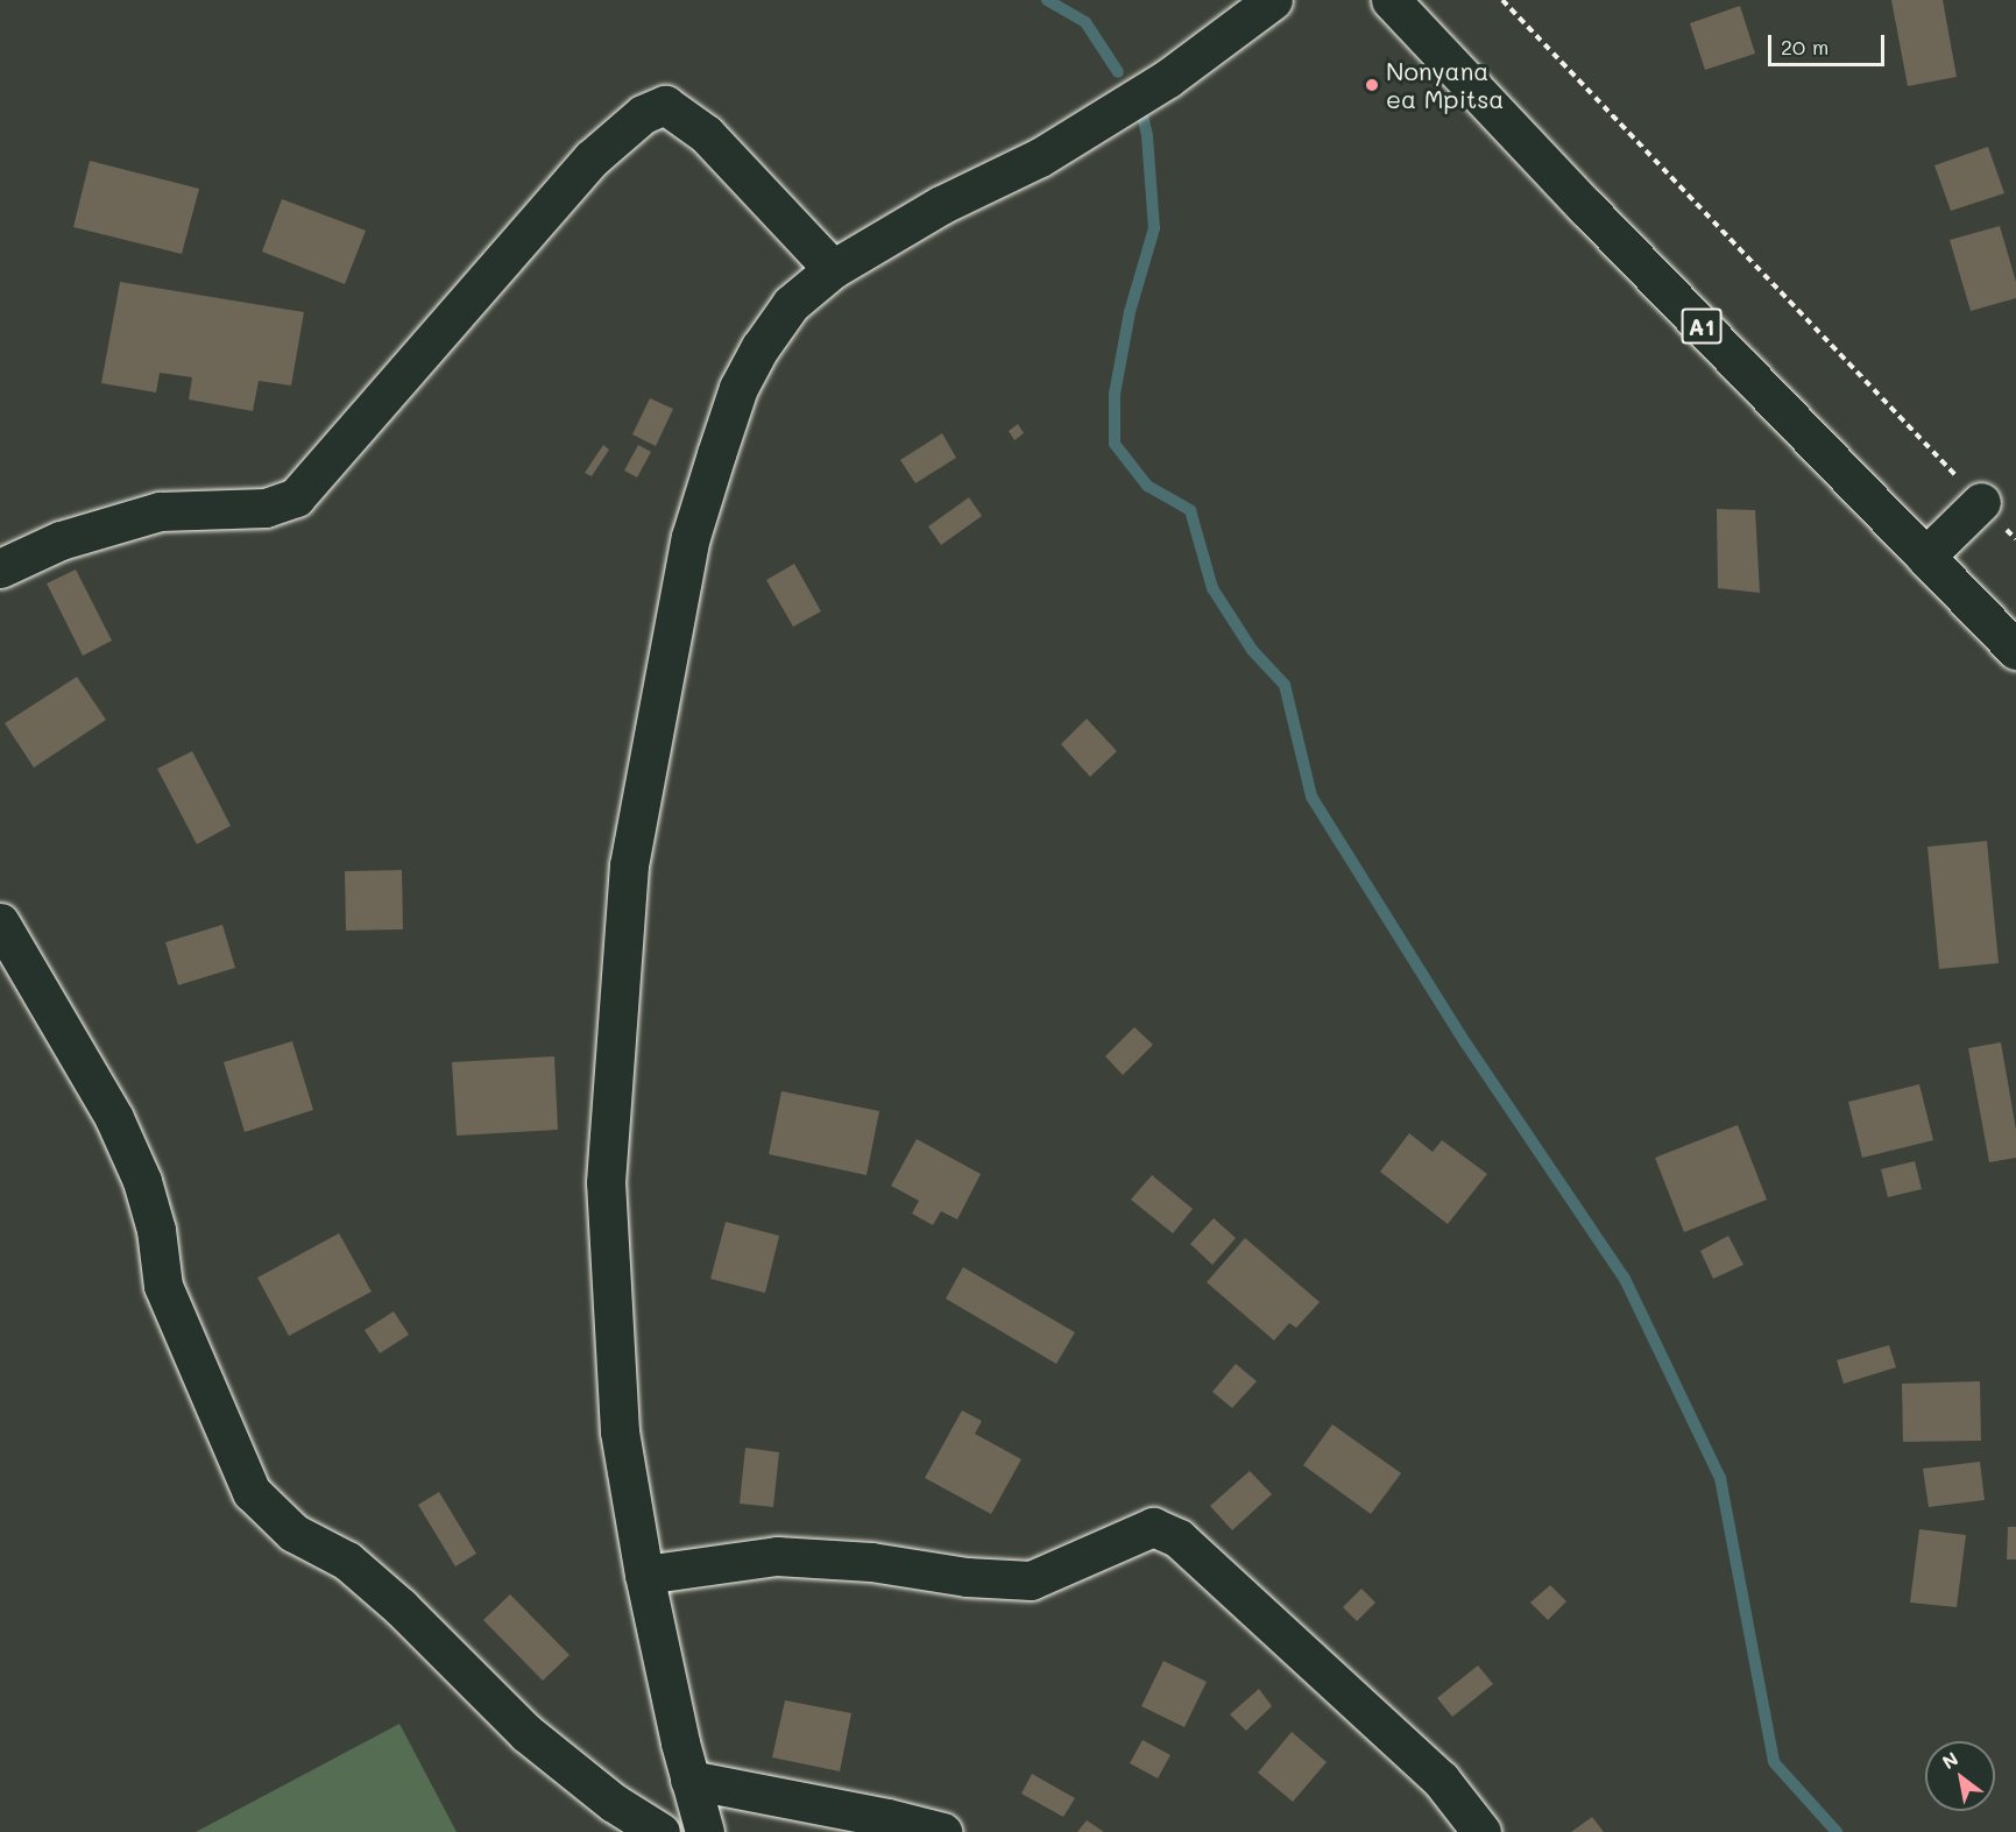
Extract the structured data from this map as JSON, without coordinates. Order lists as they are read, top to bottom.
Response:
{
  "streets": {
    "street": ["A1"]
  },
  "places": ["Nonyana ea Mpitsa"],
  "scale_bar": "20 m",
  "north": "top left"
}
